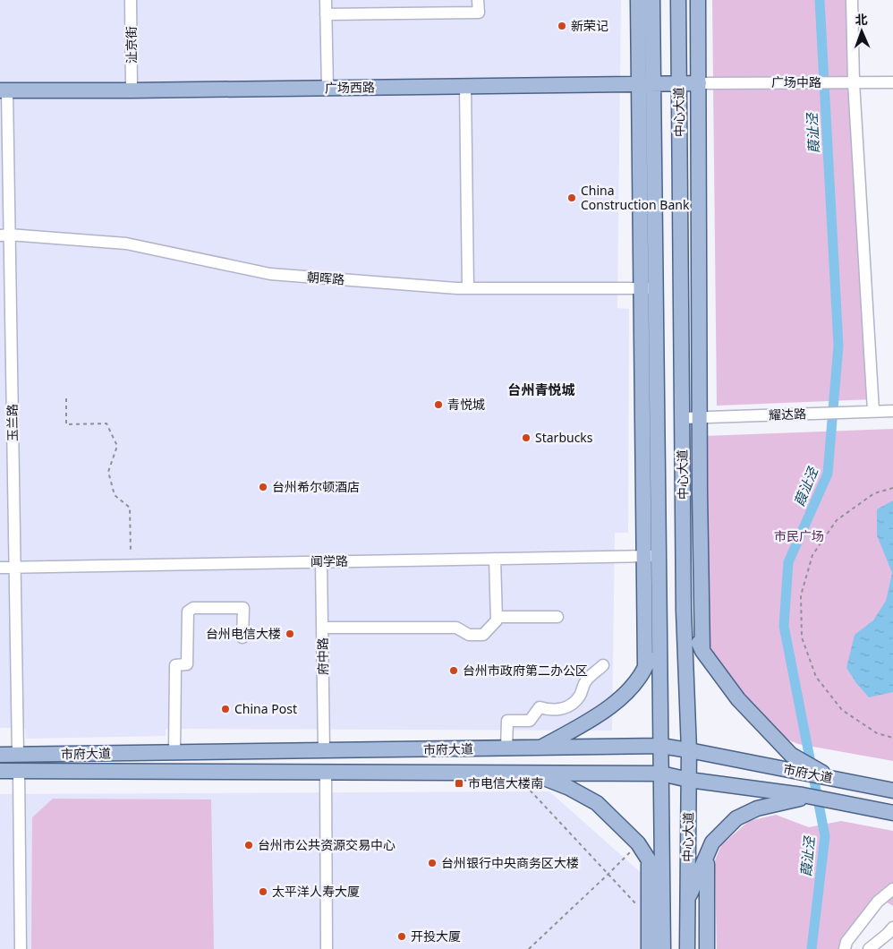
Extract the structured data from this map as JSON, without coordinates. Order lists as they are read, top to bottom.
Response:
{
  "streets": {
    "main road": ["广场西路", "中心大道", "市府大道"],
    "street": [
      "沚京街",
      "广场中路",
      "朝晖路",
      "耀达路",
      "玉兰路",
      "闻学路",
      "府中路"
    ]
  },
  "crossings": [
    ["沚京街", "广场西路"],
    ["广场中路", "广场西路"],
    ["广场西路", "中心大道"],
    ["广场西路", "玉兰路"],
    ["中心大道", "耀达路"],
    ["中心大道", "闻学路"],
    ["中心大道", "市府大道"],
    ["朝晖路", "玉兰路"],
    ["玉兰路", "闻学路"],
    ["玉兰路", "市府大道"],
    ["闻学路", "府中路"],
    ["府中路", "市府大道"]
  ],
  "districts": ["台州青悦城"],
  "water": ["葭沚泾"],
  "parks": ["市民广场"],
  "places": {
    "other": [
      "新荣记",
      "China Construction Bank",
      "青悦城",
      "Starbucks",
      "台州希尔顿酒店",
      "台州电信大楼",
      "台州市政府第二办公区",
      "China Post",
      "台州市公共资源交易中心",
      "台州银行中央商务区大楼",
      "太平洋人寿大厦",
      "开投大厦"
    ],
    "transit": ["市电信大楼南"]
  },
  "north": "top"
}
